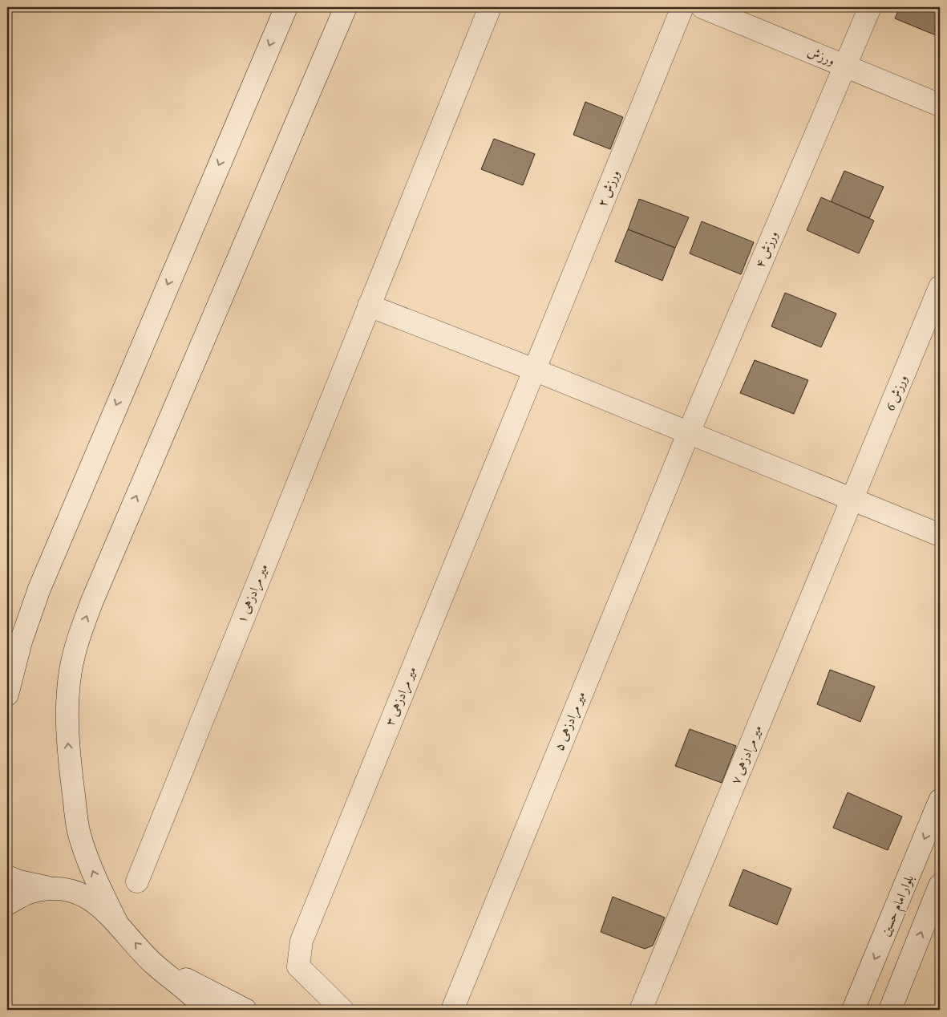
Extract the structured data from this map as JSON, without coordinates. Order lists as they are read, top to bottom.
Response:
{
  "streets": {
    "street": [
      "ورزش",
      "ورزش ۲",
      "ورزش ۴",
      "ورزش 6",
      "میر مرادزهی ۱",
      "میر مرادزهی ۳",
      "میر مرادزهی ۵",
      "میر مرادزهی ۷",
      "بلوار امام حسین"
    ]
  },
  "crossings": [
    ["ورزش", "ورزش ۴"],
    ["ورزش ۲", "میر مرادزهی ۳"],
    ["ورزش ۴", "میر مرادزهی ۵"],
    ["ورزش 6", "میر مرادزهی ۷"]
  ]
}
